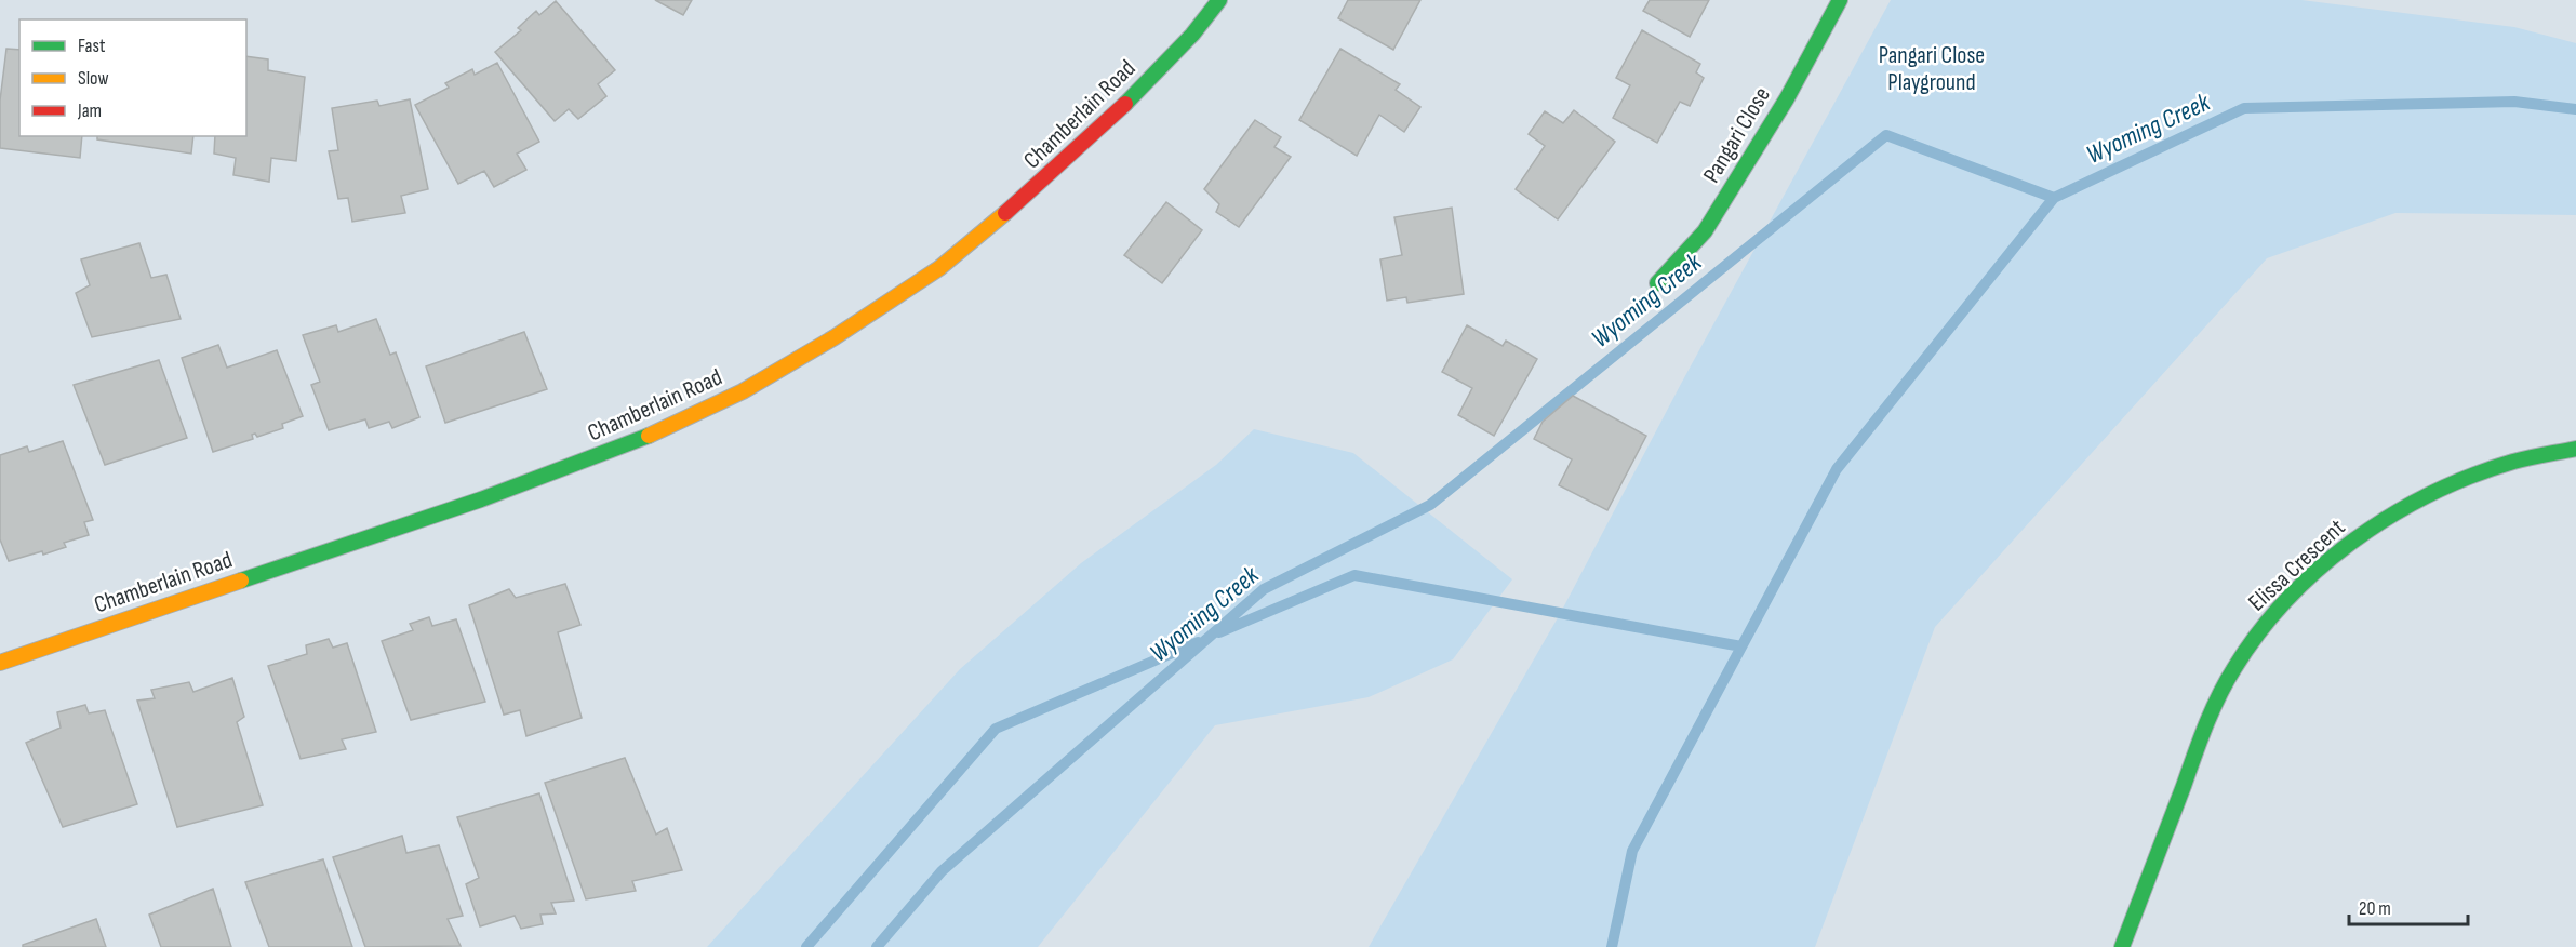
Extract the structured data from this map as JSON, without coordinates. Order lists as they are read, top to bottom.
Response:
{
  "streets": {
    "street": ["Chamberlain Road", "Pangari Close", "Elissa Crescent"]
  },
  "water": ["Wyoming Creek"],
  "parks": ["Pangari Close Playground"],
  "legend": ["Fast", "Slow", "Jam"],
  "scale_bar": "20 m"
}
